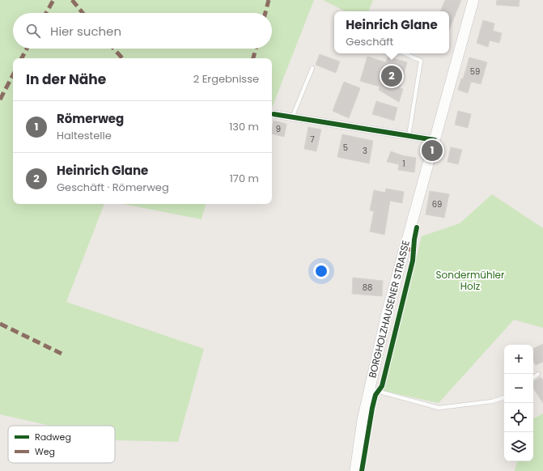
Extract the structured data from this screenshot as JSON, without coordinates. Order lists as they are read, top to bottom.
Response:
{
  "streets": {
    "main road": ["BORGHOLZHAUSENER STRASSE"]
  },
  "parks": ["Sondermühler Holz"],
  "house_numbers": [
    "59",
    "9",
    "7",
    "5",
    "3",
    "1",
    "69",
    "88"
  ],
  "legend": ["Radweg", "Weg"],
  "page": {
    "popup": ["Heinrich Glane", "Geschäft"],
    "search": "Hier suchen",
    "heading": ["In der Nähe", "2 Ergebnisse"],
    "pins": ["2", "1"],
    "list": [
      {
        "mark": "1",
        "name": "Römerweg",
        "note": "Haltestelle",
        "value": "130 m"
      },
      {
        "mark": "2",
        "name": "Heinrich Glane",
        "note": "Geschäft · Römerweg",
        "value": "170 m"
      }
    ],
    "map_buttons": ["+", "−"]
  }
}
